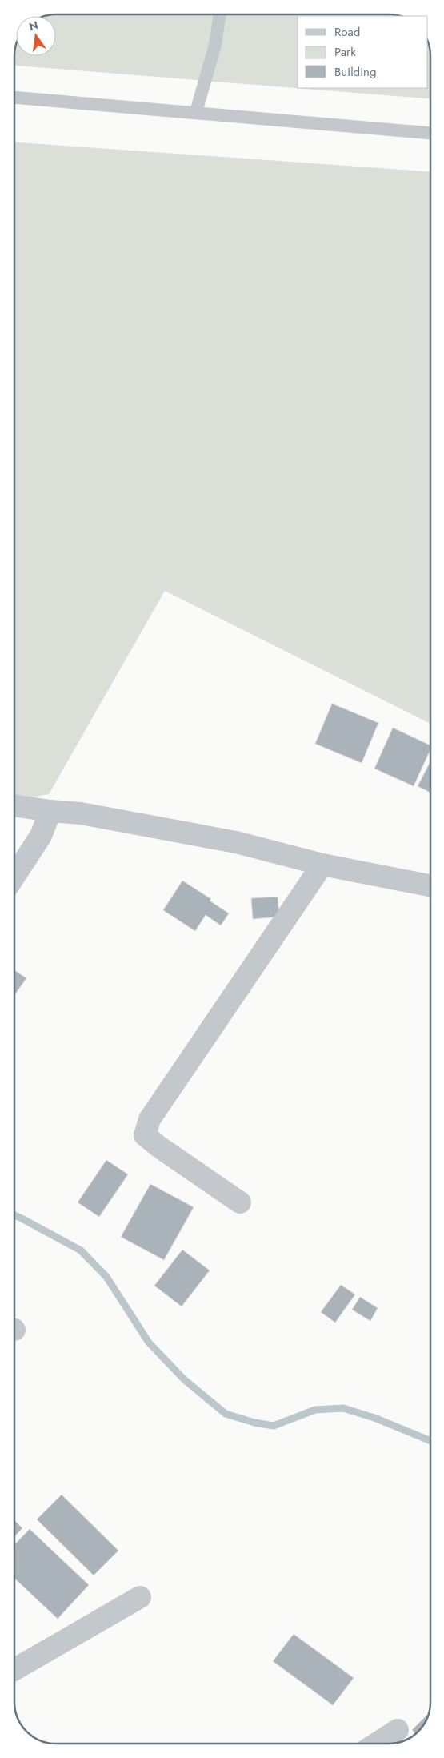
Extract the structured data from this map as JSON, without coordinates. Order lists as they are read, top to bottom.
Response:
{
  "legend": ["Road", "Park", "Building"],
  "north": "top"
}
